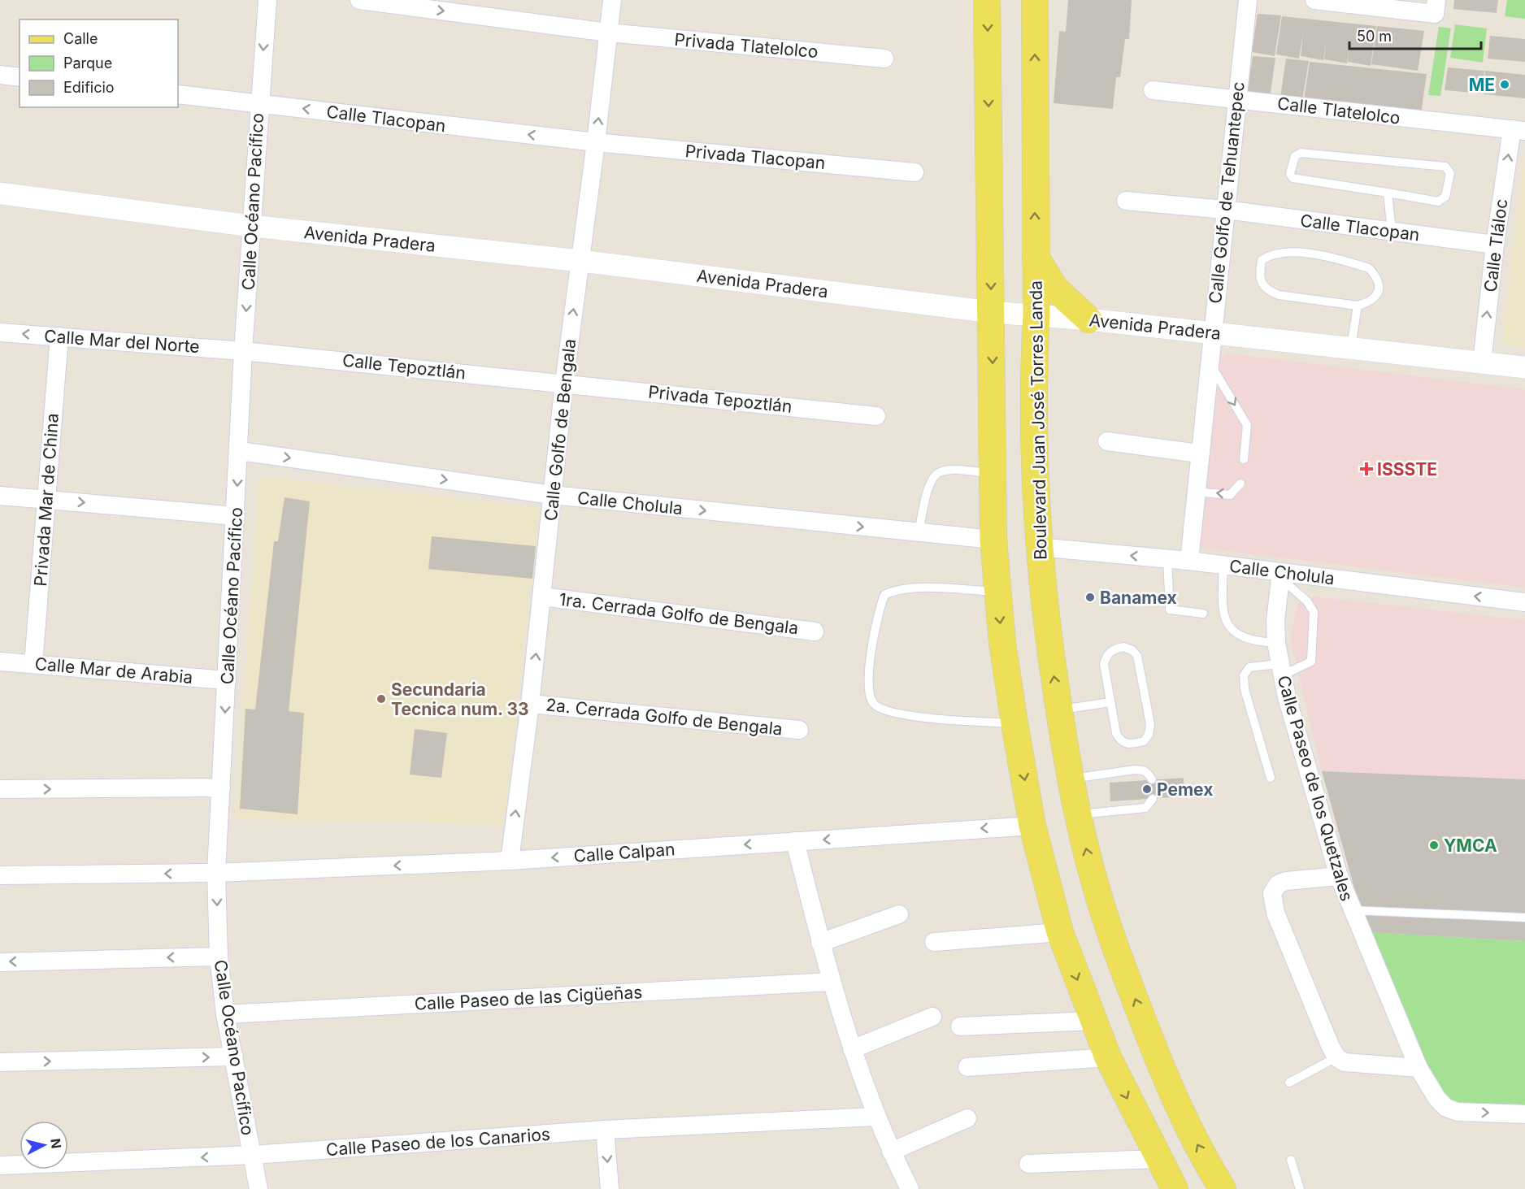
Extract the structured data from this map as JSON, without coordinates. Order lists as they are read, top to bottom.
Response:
{
  "streets": {
    "main road": ["Boulevard Juan José Torres Landa"],
    "street": [
      "Privada Tlatelolco",
      "Calle Tlatelolco",
      "Calle Tlacopan",
      "Privada Tlacopan",
      "Calle Golfo de Tehuantepec",
      "Calle Océano Pacífico",
      "Avenida Pradera",
      "Calle Tláloc",
      "Calle Mar del Norte",
      "Calle Tepoztlán",
      "Privada Tepoztlán",
      "Calle Golfo de Bengala",
      "Privada Mar de China",
      "Calle Cholula",
      "1ra. Cerrada Golfo de Bengala",
      "Calle Mar de Arabia",
      "2a. Cerrada Golfo de Bengala",
      "Calle Paseo de los Quetzales",
      "Calle Calpan",
      "Calle Paseo de las Cigüeñas",
      "Calle Paseo de los Canarios"
    ]
  },
  "crossings": [
    ["Privada Tlatelolco", "Calle Golfo de Bengala"],
    ["Calle Tlatelolco", "Calle Golfo de Tehuantepec"],
    ["Calle Tlatelolco", "Calle Tláloc"],
    ["Calle Tlacopan", "Privada Tlacopan"],
    ["Calle Tlacopan", "Calle Golfo de Tehuantepec"],
    ["Calle Tlacopan", "Calle Océano Pacífico"],
    ["Calle Tlacopan", "Calle Tláloc"],
    ["Calle Tlacopan", "Calle Golfo de Bengala"],
    ["Privada Tlacopan", "Calle Golfo de Bengala"],
    ["Calle Golfo de Tehuantepec", "Avenida Pradera"],
    ["Calle Golfo de Tehuantepec", "Calle Cholula"],
    ["Calle Océano Pacífico", "Avenida Pradera"],
    ["Calle Océano Pacífico", "Calle Mar del Norte"],
    ["Calle Océano Pacífico", "Calle Tepoztlán"],
    ["Calle Océano Pacífico", "Calle Cholula"],
    ["Calle Océano Pacífico", "Calle Mar de Arabia"],
    ["Calle Océano Pacífico", "Calle Calpan"],
    ["Calle Océano Pacífico", "Calle Paseo de las Cigüeñas"],
    ["Calle Océano Pacífico", "Calle Paseo de los Canarios"],
    ["Avenida Pradera", "Calle Tláloc"],
    ["Avenida Pradera", "Boulevard Juan José Torres Landa"],
    ["Avenida Pradera", "Calle Golfo de Bengala"],
    ["Calle Mar del Norte", "Calle Tepoztlán"],
    ["Calle Mar del Norte", "Privada Mar de China"],
    ["Calle Tepoztlán", "Privada Tepoztlán"],
    ["Calle Tepoztlán", "Calle Golfo de Bengala"],
    ["Privada Tepoztlán", "Calle Golfo de Bengala"],
    ["Boulevard Juan José Torres Landa", "Calle Cholula"],
    ["Calle Golfo de Bengala", "Calle Cholula"],
    ["Calle Golfo de Bengala", "1ra. Cerrada Golfo de Bengala"],
    ["Calle Golfo de Bengala", "2a. Cerrada Golfo de Bengala"],
    ["Calle Golfo de Bengala", "Calle Calpan"],
    ["Privada Mar de China", "Calle Mar de Arabia"],
    ["Calle Cholula", "Calle Paseo de los Quetzales"]
  ],
  "one_way": ["Calle Océano Pacífico", "Calle Tláloc", "Calle Golfo de Bengala"],
  "places": {
    "other": [
      "ME",
      "Banamex",
      "Secundaria Tecnica num. 33",
      "Pemex",
      "YMCA"
    ],
    "health": ["ISSSTE"]
  },
  "legend": ["Calle", "Parque", "Edificio"],
  "scale_bar": "50 m",
  "north": "right"
}
